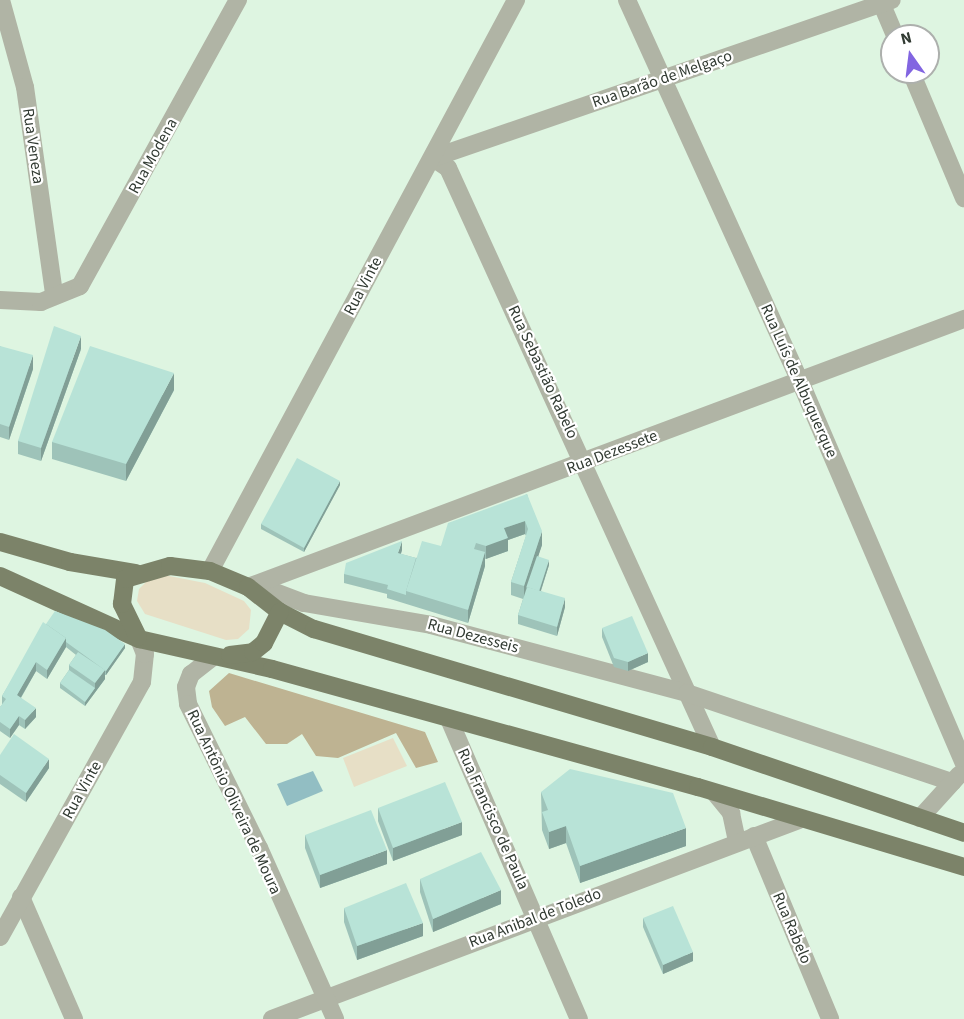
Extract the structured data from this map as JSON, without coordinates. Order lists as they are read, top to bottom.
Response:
{
  "streets": {
    "street": [
      "Rua Barão de Melgaço",
      "Rua Veneza",
      "Rua Modena",
      "Rua Vinte",
      "Rua Sebastião Rabelo",
      "Rua Luís de Albuquerque",
      "Rua Dezessete",
      "Rua Dezesseis",
      "Rua Antônio Oliveira de Moura",
      "Rua Francisco de Paula",
      "Rua Anibal de Toledo",
      "Rua Rabelo"
    ]
  },
  "crossings": [
    ["Rua Barão de Melgaço", "Rua Vinte"],
    ["Rua Barão de Melgaço", "Rua Sebastião Rabelo"],
    ["Rua Barão de Melgaço", "Rua Luís de Albuquerque"],
    ["Rua Veneza", "Rua Modena"],
    ["Rua Vinte", "Rua Sebastião Rabelo"],
    ["Rua Sebastião Rabelo", "Rua Dezessete"],
    ["Rua Sebastião Rabelo", "Rua Dezesseis"],
    ["Rua Luís de Albuquerque", "Rua Dezessete"],
    ["Rua Dezessete", "Rua Dezesseis"],
    ["Rua Antônio Oliveira de Moura", "Rua Anibal de Toledo"],
    ["Rua Francisco de Paula", "Rua Anibal de Toledo"],
    ["Rua Anibal de Toledo", "Rua Rabelo"]
  ],
  "north": "top"
}
